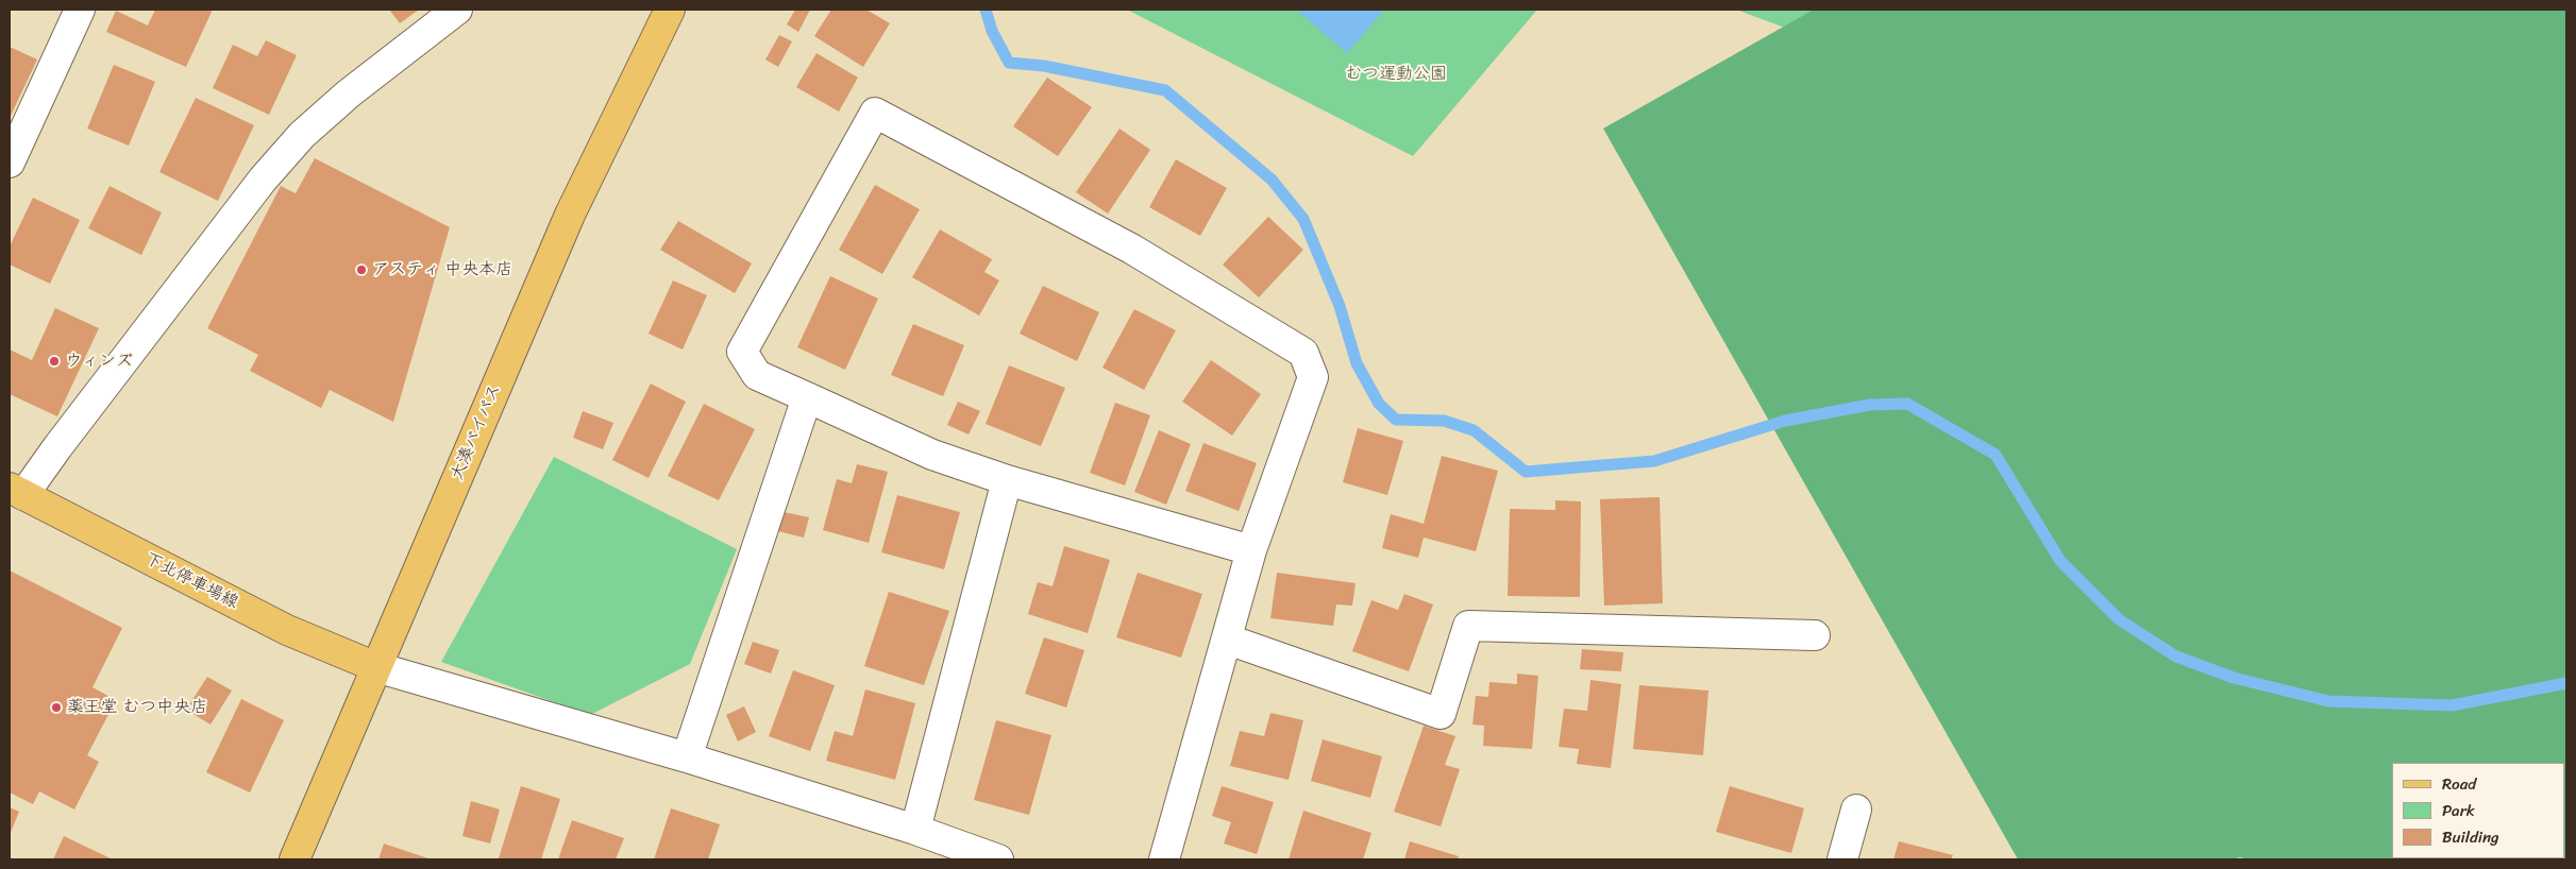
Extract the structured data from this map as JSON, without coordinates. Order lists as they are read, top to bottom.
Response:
{
  "streets": {
    "main road": ["大湊バイパス", "下北停車場線"]
  },
  "crossings": [
    ["大湊バイパス", "下北停車場線"]
  ],
  "parks": ["むつ運動公園"],
  "places": ["アスティ 中央本店", "ウィンズ", "薬王堂 むつ中央店"],
  "legend": ["Road", "Park", "Building"]
}
